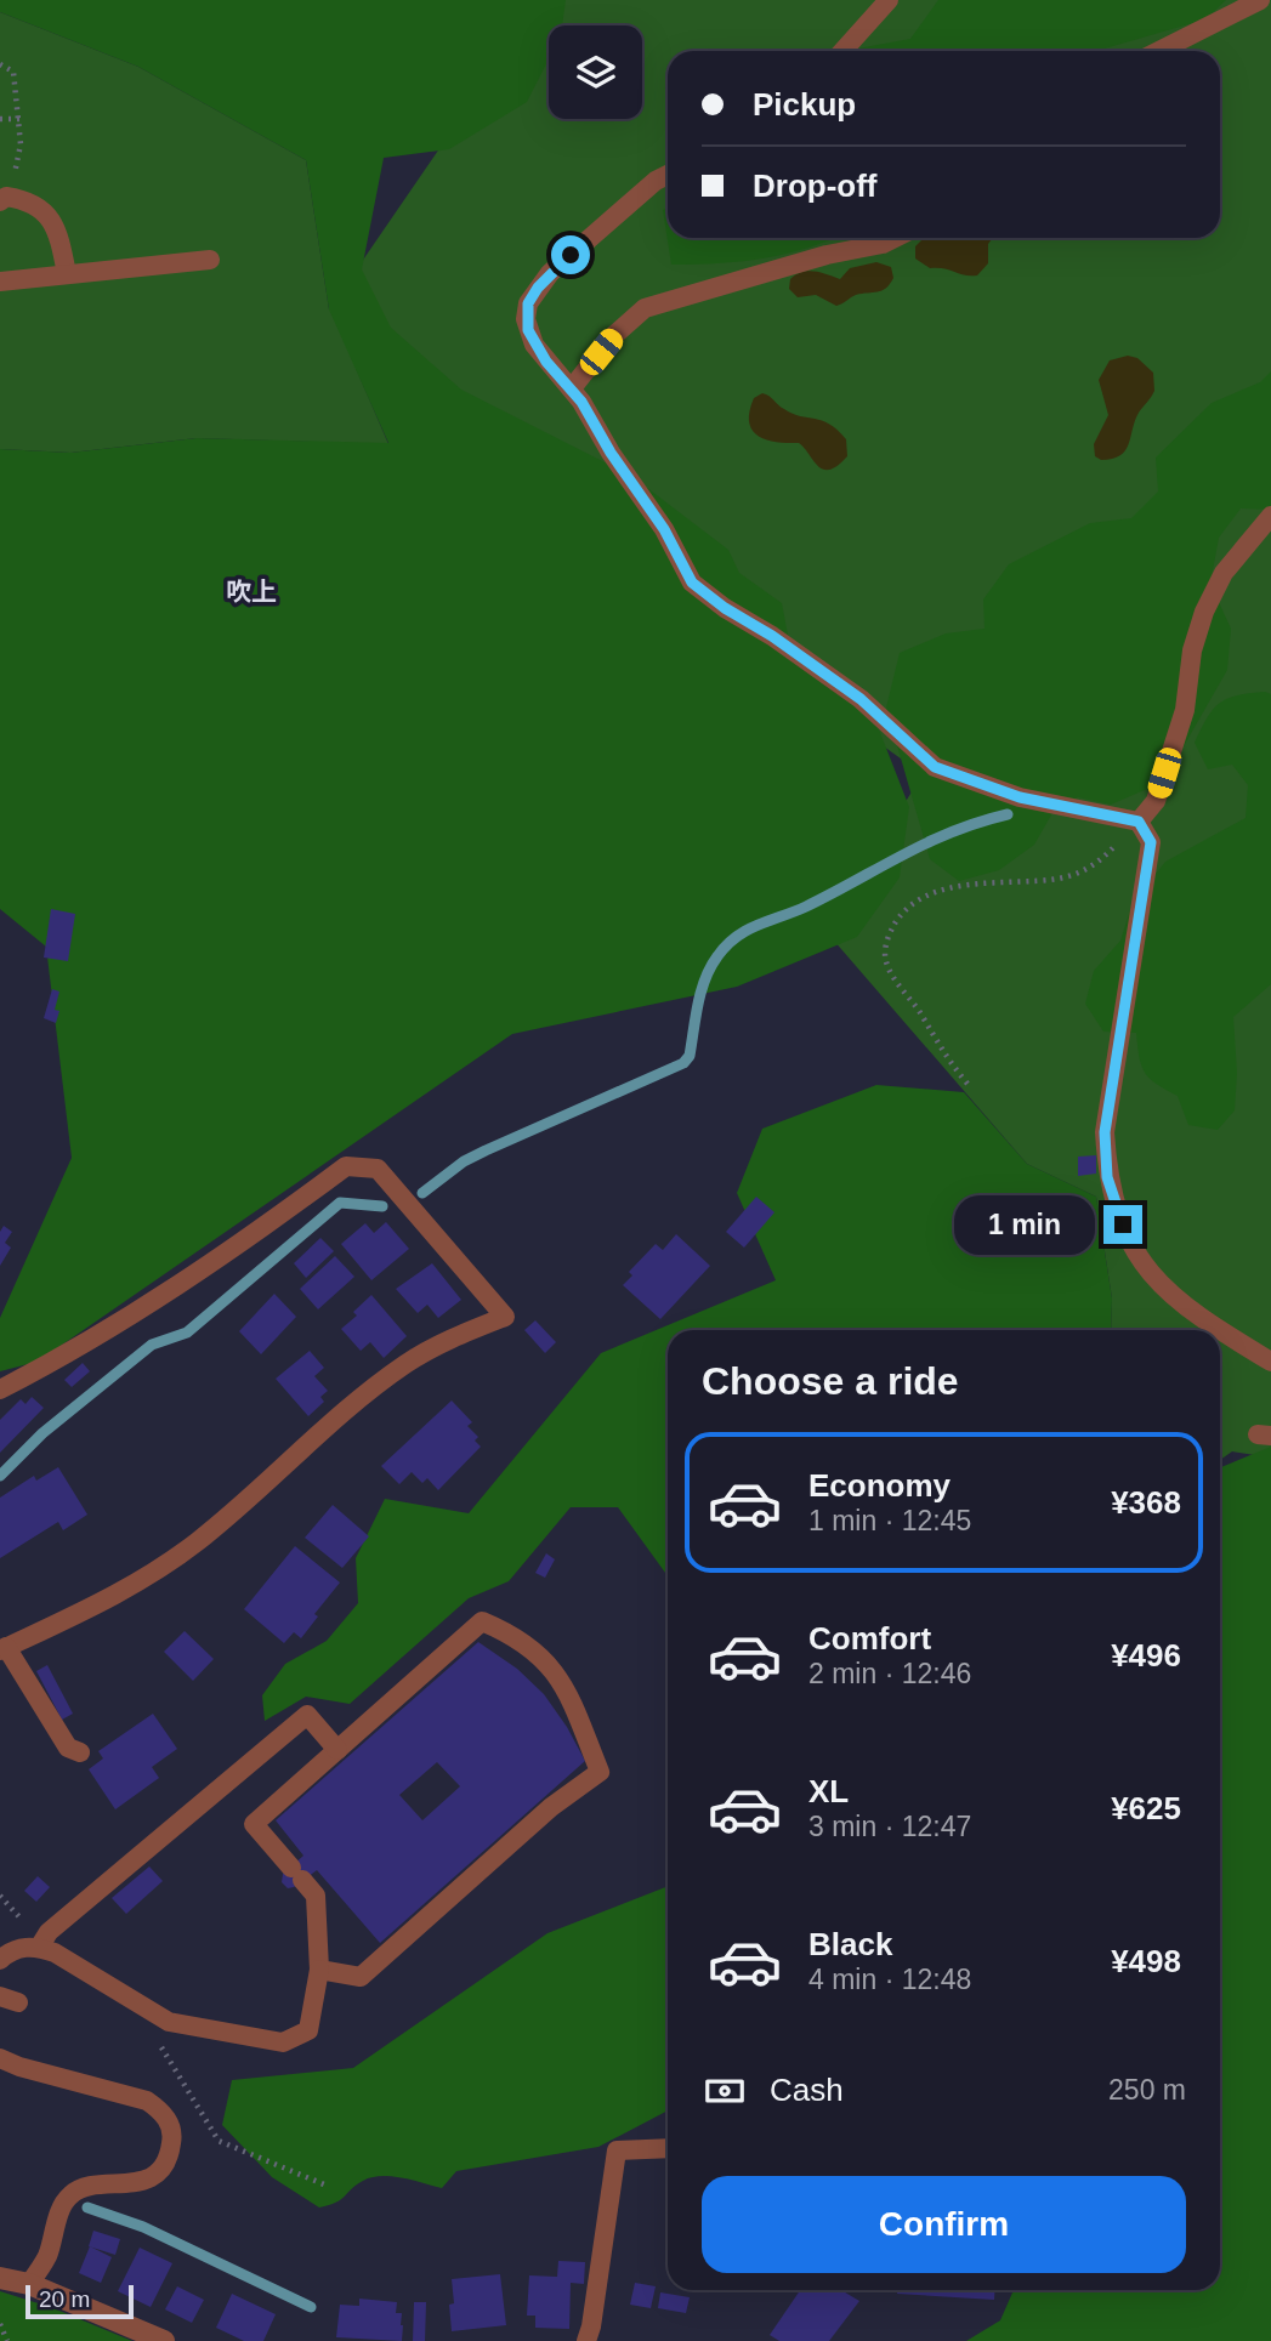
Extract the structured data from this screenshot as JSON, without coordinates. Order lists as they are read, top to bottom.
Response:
{
  "districts": ["吹上"],
  "scale_bar": "20 m",
  "page": {
    "banner": ["Pickup", "Drop-off"],
    "bubble": "1 min",
    "heading": "Choose a ride",
    "list": [
      {
        "name": "Economy",
        "note": "1 min · 12:45",
        "value": "¥368"
      },
      {
        "name": "Comfort",
        "note": "2 min · 12:46",
        "value": "¥496"
      },
      {
        "name": "XL",
        "note": "3 min · 12:47",
        "value": "¥625"
      },
      {
        "name": "Black",
        "note": "4 min · 12:48",
        "value": "¥498"
      }
    ],
    "pay": ["Cash", "250 m"],
    "buttons": "Confirm",
    "scale": "20 m"
  }
}
